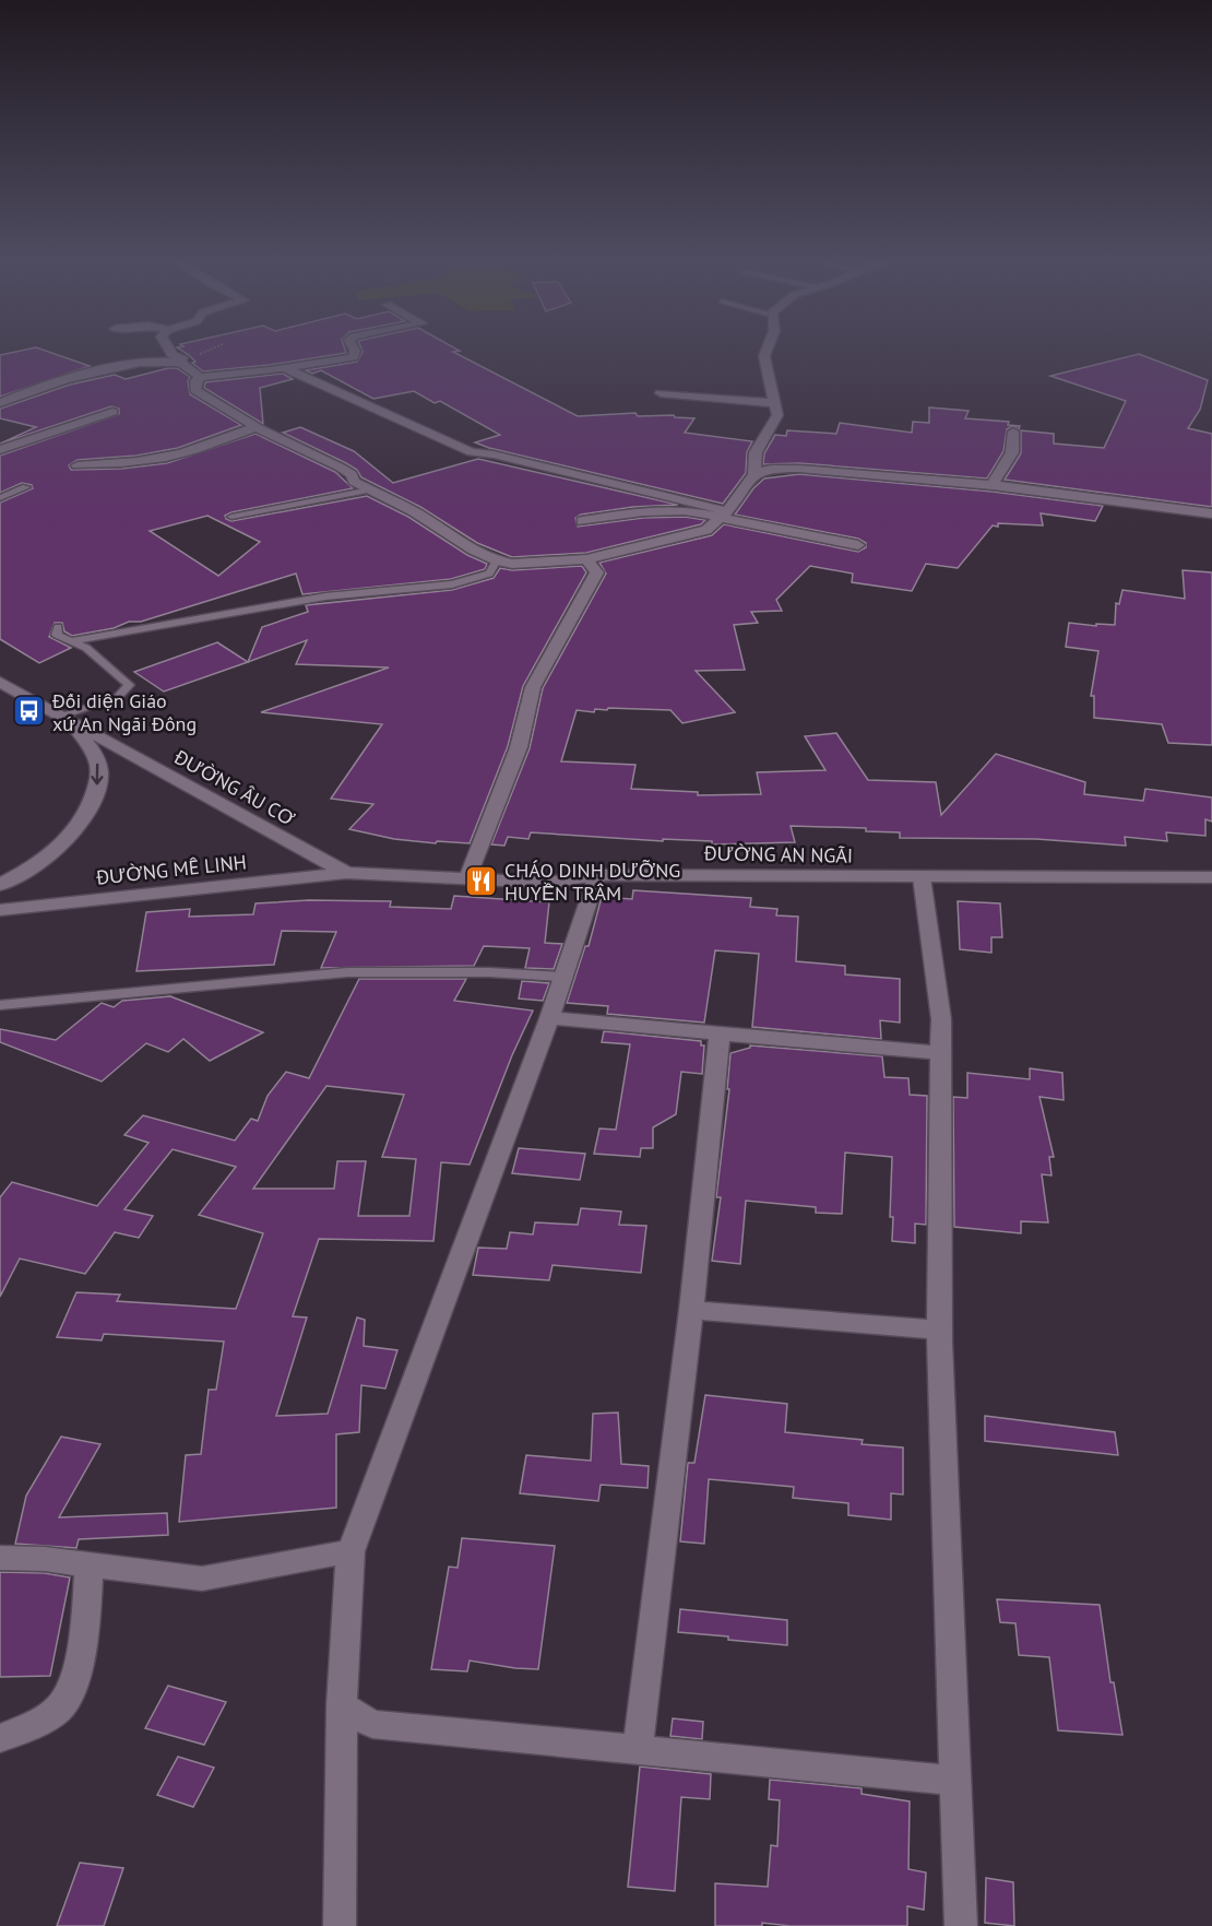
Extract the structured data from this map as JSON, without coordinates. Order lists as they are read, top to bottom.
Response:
{
  "streets": {
    "street": ["ĐƯỜNG ÂU CƠ", "ĐƯỜNG AN NGÃI", "ĐƯỜNG MÊ LINH"]
  },
  "crossings": [
    ["ĐƯỜNG ÂU CƠ", "ĐƯỜNG AN NGÃI"],
    ["ĐƯỜNG ÂU CƠ", "ĐƯỜNG MÊ LINH"],
    ["ĐƯỜNG AN NGÃI", "ĐƯỜNG MÊ LINH"]
  ],
  "places": {
    "bus stop": ["Đối diện Giáo xứ An Ngãi Đông"],
    "restaurant": ["CHÁO DINH DƯỠNG HUYỀN TRÂM"]
  }
}
